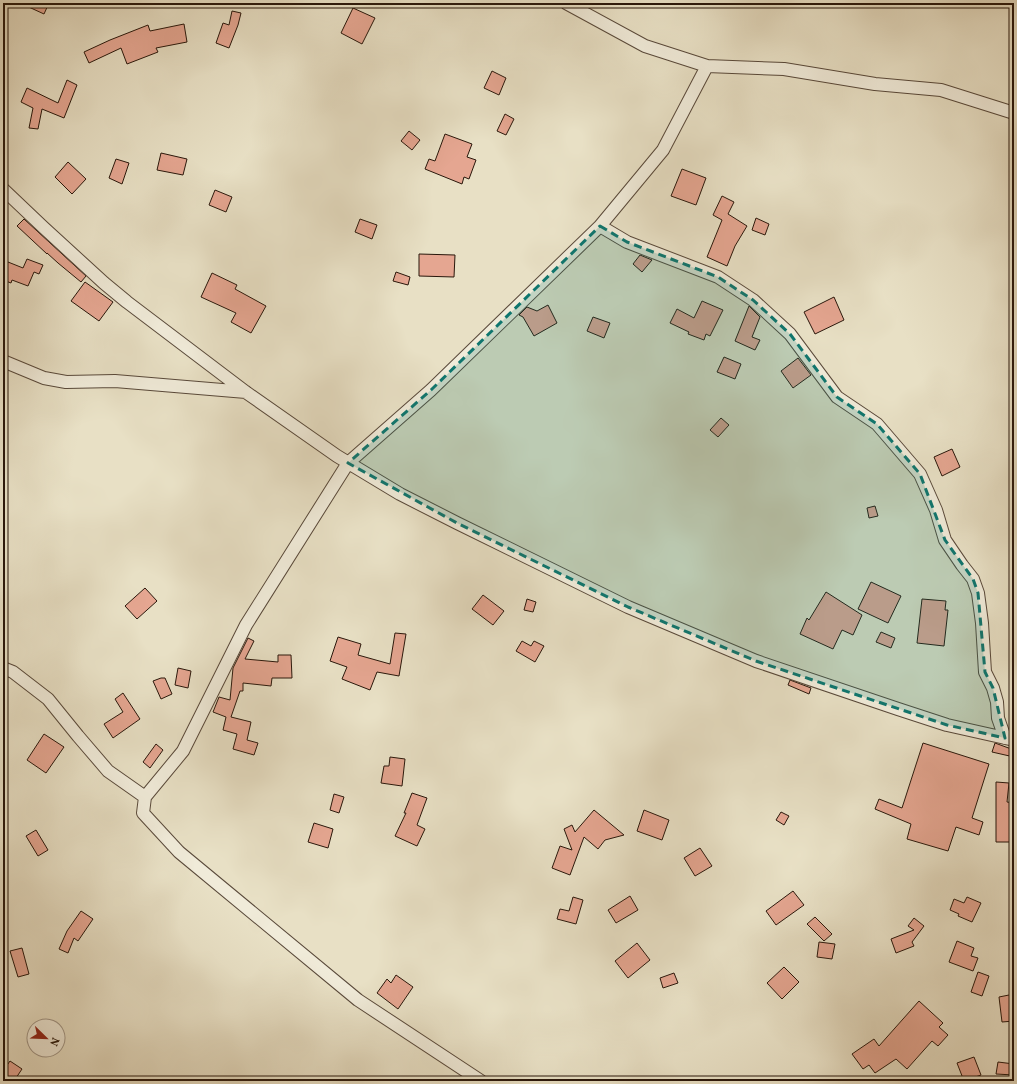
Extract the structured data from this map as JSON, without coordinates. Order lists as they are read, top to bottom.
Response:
{
  "north": "bottom right"
}
